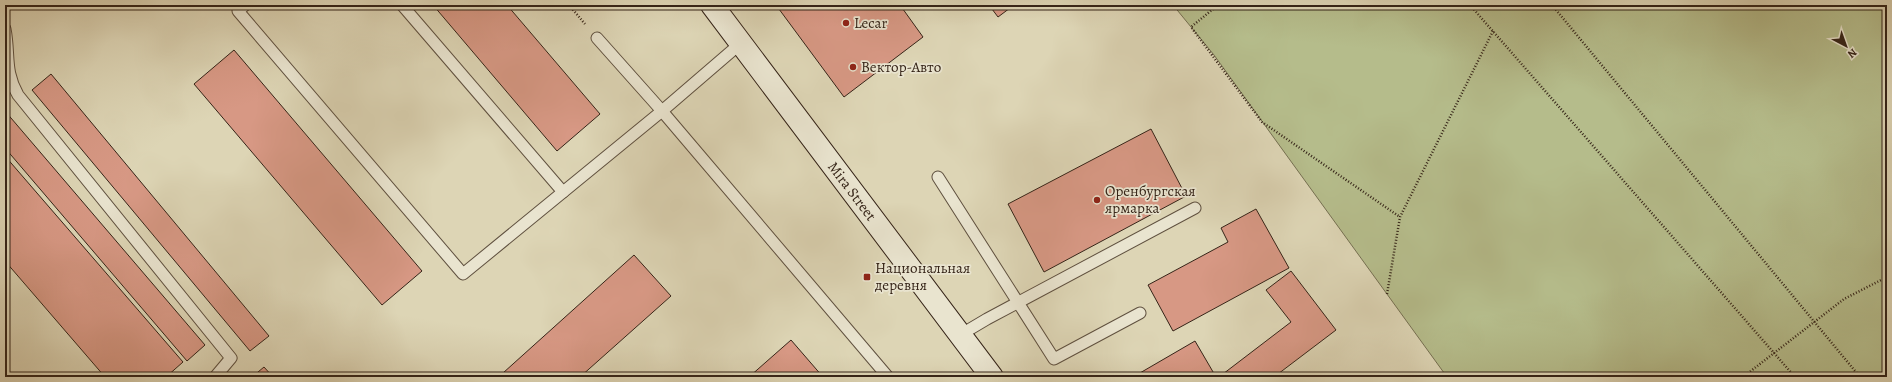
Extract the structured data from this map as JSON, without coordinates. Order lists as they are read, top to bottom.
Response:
{
  "streets": {
    "main road": ["Mira Street"]
  },
  "places": {
    "other": ["Lecar", "Вектор-Авто", "Оренбургская ярмарка"],
    "transit": ["Национальная деревня"]
  },
  "north": "bottom right"
}
